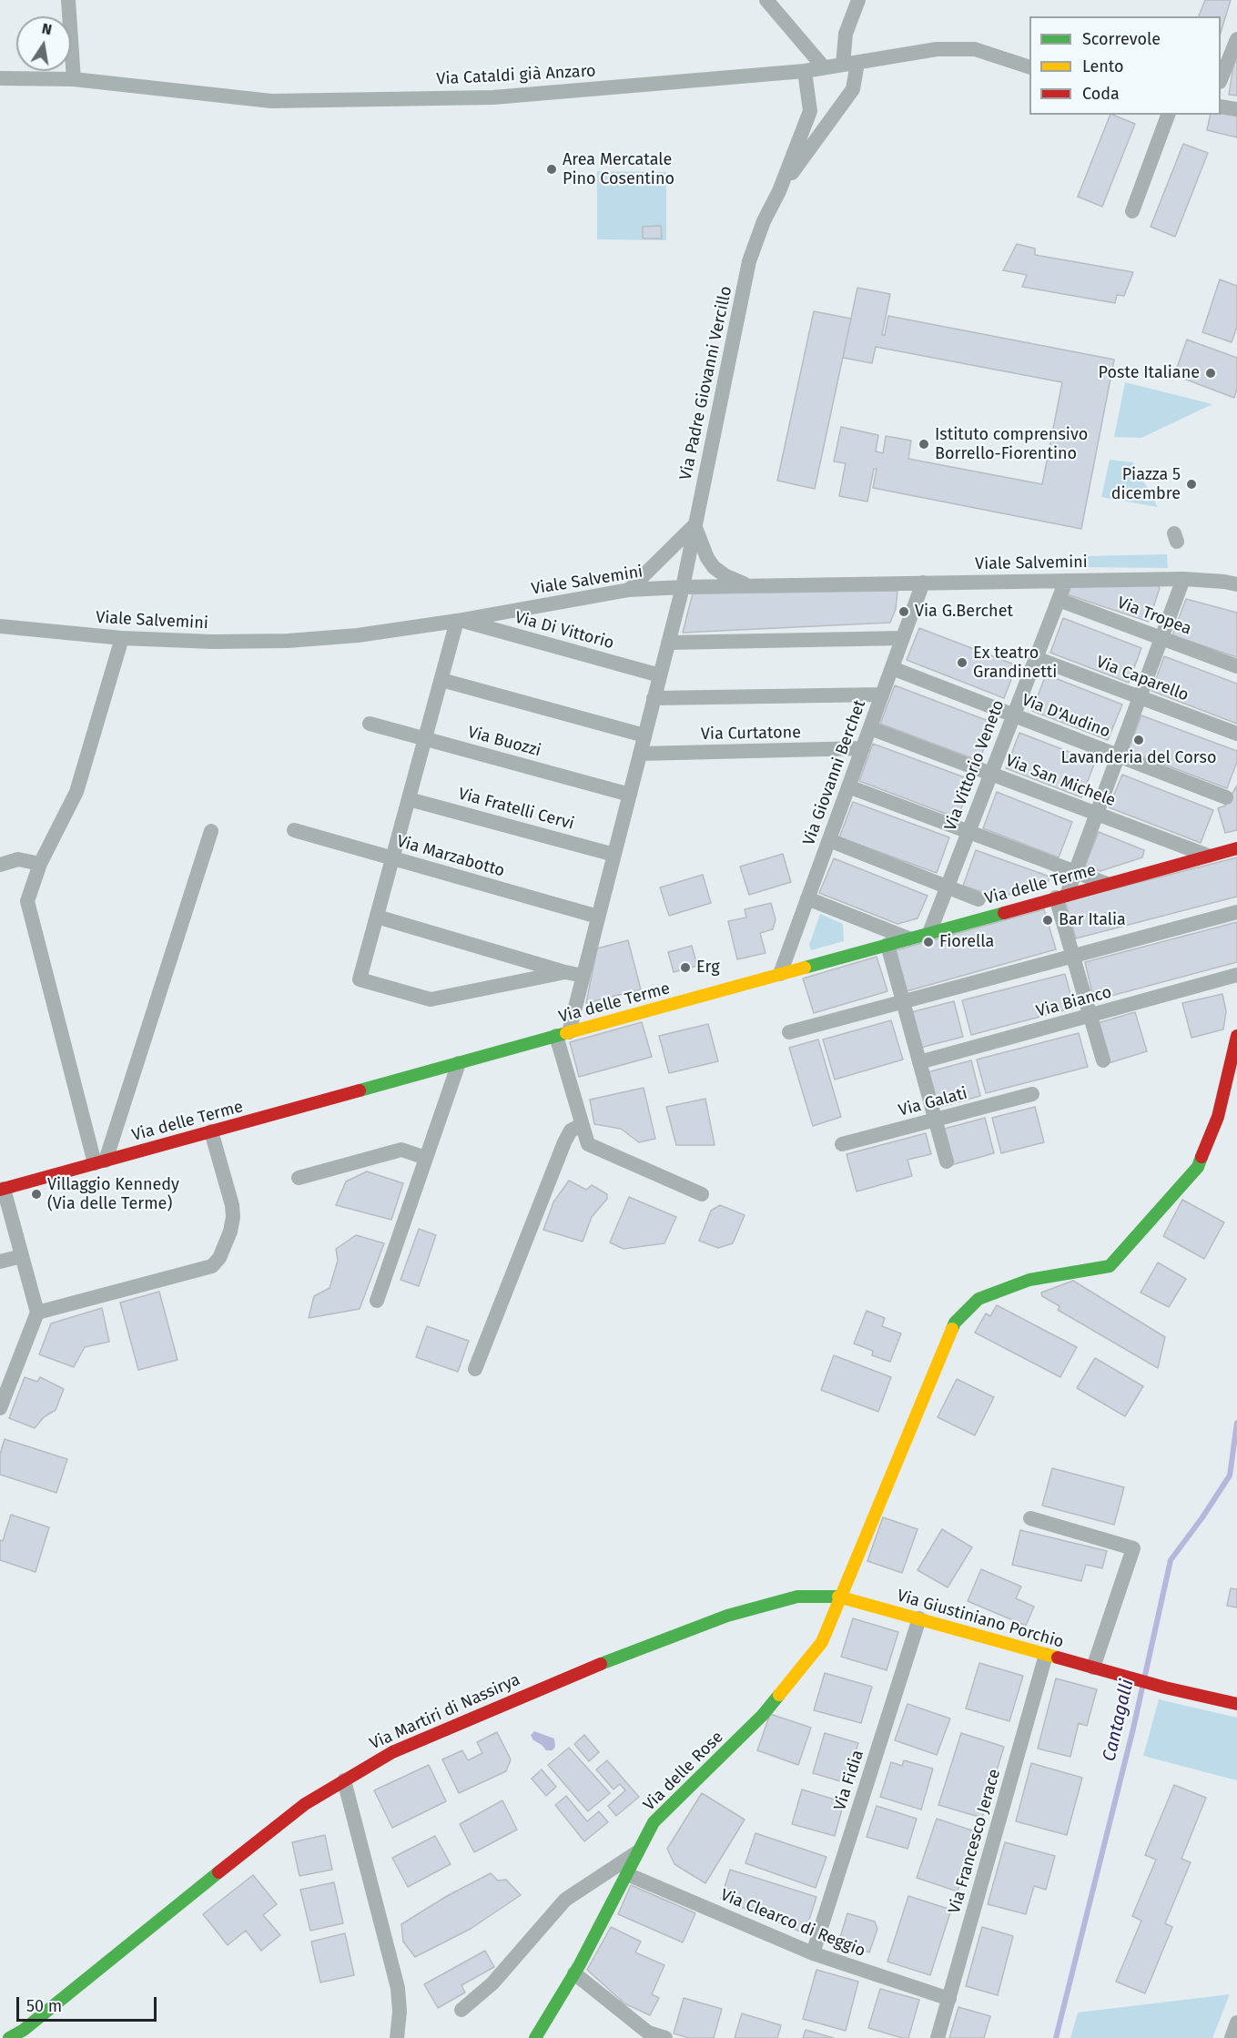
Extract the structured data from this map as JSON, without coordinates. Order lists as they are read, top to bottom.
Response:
{
  "streets": {
    "street": [
      "Via Cataldi già Anzaro",
      "Via Padre Giovanni Vercillo",
      "Viale Salvemini",
      "Via Tropea",
      "Via Di Vittorio",
      "Via Caparello",
      "Via D'Audino",
      "Via Curtatone",
      "Via Buozzi",
      "Via Vittorio Veneto",
      "Via Giovanni Berchet",
      "Via San Michele",
      "Via Fratelli Cervi",
      "Via Marzabotto",
      "Via delle Terme",
      "Via Bianco",
      "Via Galati",
      "Via Giustiniano Porchio",
      "Via Martiri di Nassirya",
      "Via delle Rose",
      "Via Fidia",
      "Via Francesco Jerace",
      "Via Clearco di Reggio"
    ]
  },
  "crossings": [
    ["Via Cataldi già Anzaro", "Via Padre Giovanni Vercillo"],
    ["Via Padre Giovanni Vercillo", "Viale Salvemini"],
    ["Via Padre Giovanni Vercillo", "Via Di Vittorio"],
    ["Via Padre Giovanni Vercillo", "Via Curtatone"],
    ["Via Padre Giovanni Vercillo", "Via Buozzi"],
    ["Via Padre Giovanni Vercillo", "Via Fratelli Cervi"],
    ["Via Padre Giovanni Vercillo", "Via Marzabotto"],
    ["Via Padre Giovanni Vercillo", "Via delle Terme"],
    ["Viale Salvemini", "Via Di Vittorio"],
    ["Viale Salvemini", "Via Vittorio Veneto"],
    ["Viale Salvemini", "Via Giovanni Berchet"],
    ["Via Tropea", "Via Vittorio Veneto"],
    ["Via Caparello", "Via Vittorio Veneto"],
    ["Via D'Audino", "Via Vittorio Veneto"],
    ["Via D'Audino", "Via Giovanni Berchet"],
    ["Via Curtatone", "Via Giovanni Berchet"],
    ["Via Vittorio Veneto", "Via San Michele"],
    ["Via Vittorio Veneto", "Via delle Terme"],
    ["Via Giovanni Berchet", "Via San Michele"],
    ["Via Giovanni Berchet", "Via delle Terme"],
    ["Via San Michele", "Via delle Terme"],
    ["Via Giustiniano Porchio", "Via Martiri di Nassirya"],
    ["Via Giustiniano Porchio", "Via delle Rose"],
    ["Via Giustiniano Porchio", "Via Fidia"],
    ["Via Giustiniano Porchio", "Via Francesco Jerace"],
    ["Via Martiri di Nassirya", "Via delle Rose"],
    ["Via delle Rose", "Via Clearco di Reggio"],
    ["Via Fidia", "Via Clearco di Reggio"],
    ["Via Francesco Jerace", "Via Clearco di Reggio"]
  ],
  "water": ["Cantagalli"],
  "places": [
    "Area Mercatale Pino Cosentino",
    "Poste Italiane",
    "Istituto comprensivo Borrello-Fiorentino",
    "Piazza 5 dicembre",
    "Via G.Berchet",
    "Ex teatro Grandinetti",
    "Lavanderia del Corso",
    "Bar Italia",
    "Fiorella",
    "Erg",
    "Villaggio Kennedy (Via delle Terme)"
  ],
  "legend": ["Scorrevole", "Lento", "Coda"],
  "scale_bar": "50 m",
  "north": "top"
}
